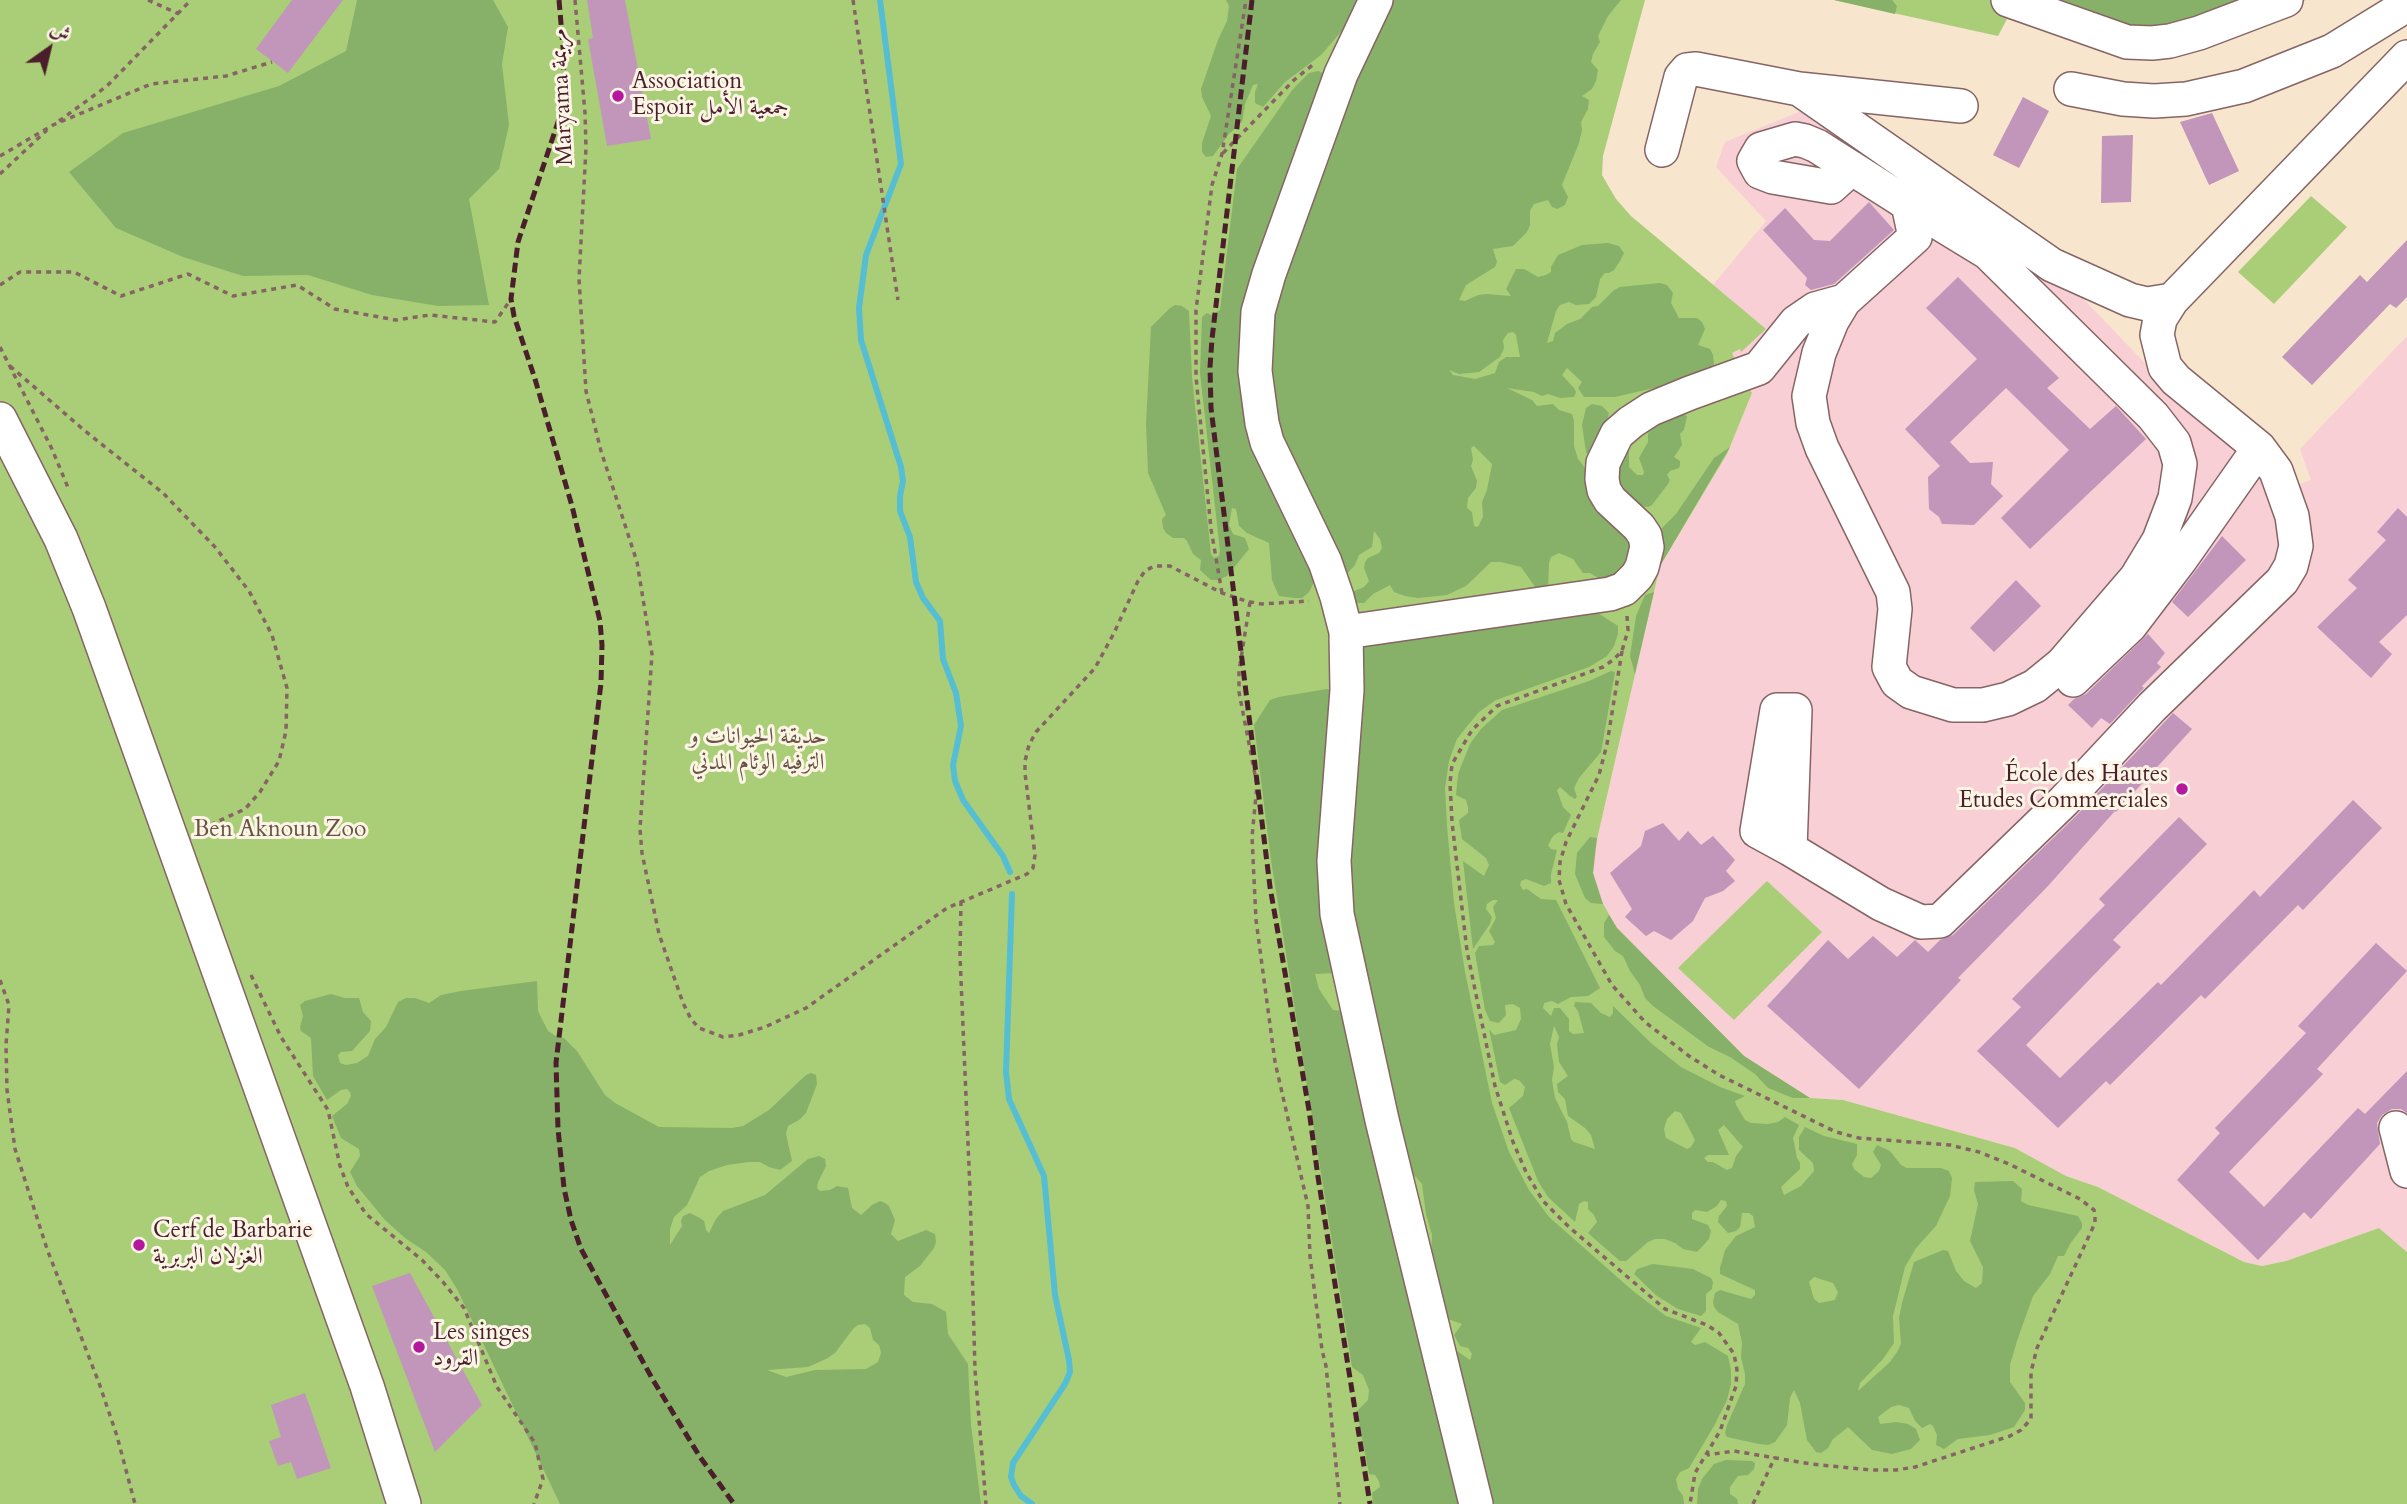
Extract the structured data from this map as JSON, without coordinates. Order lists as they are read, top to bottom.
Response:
{
  "streets": {
    "path": ["Maryama مريمة"]
  },
  "parks": ["حديقة الحيوانات و الترفيه الوئام المدني", "Ben Aknoun Zoo"],
  "places": [
    "Association Espoir جمعية الأمل",
    "École des Hautes Etudes Commerciales",
    "Cerf de Barbarie الغزلان البربرية",
    "Les singes القرود"
  ],
  "north": "top right"
}
